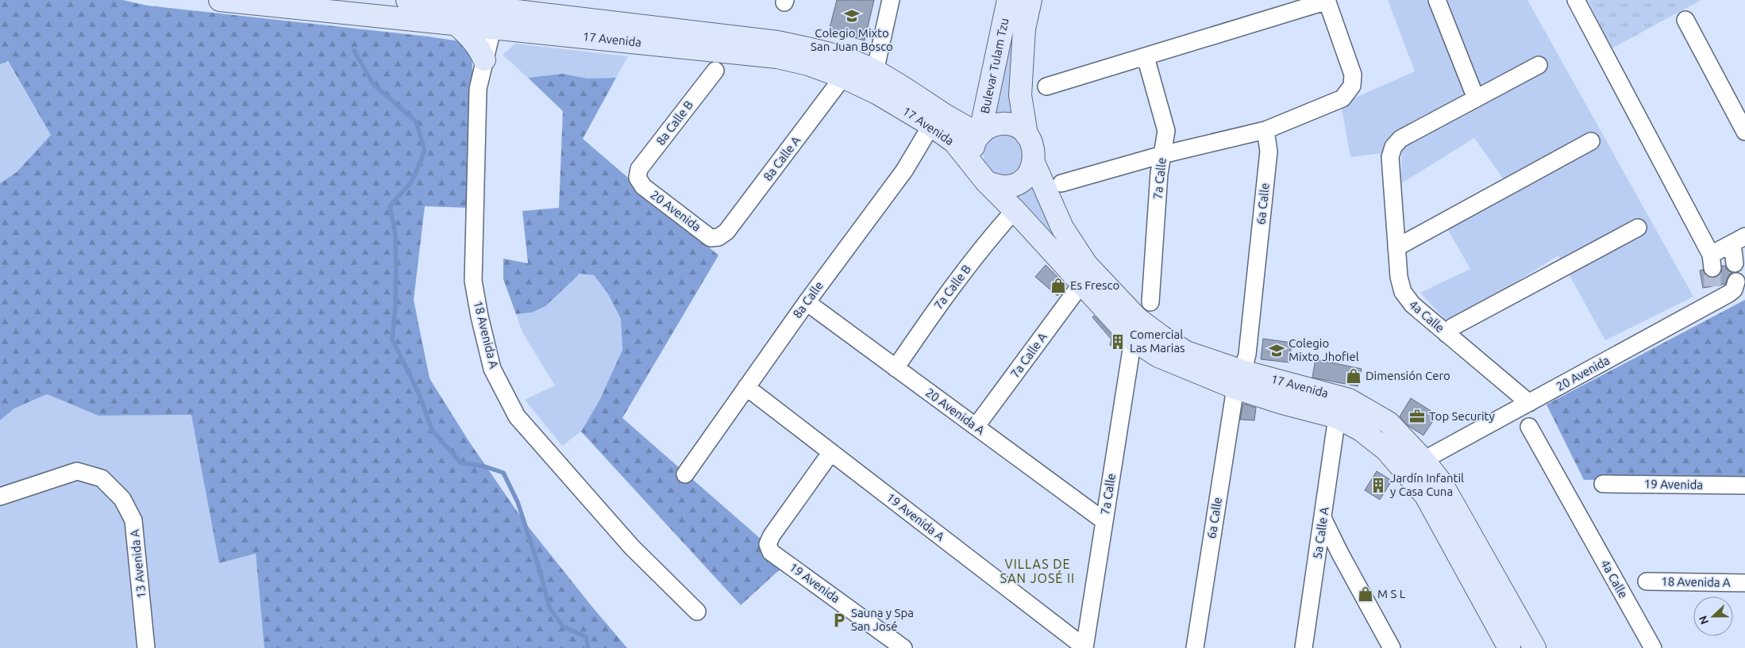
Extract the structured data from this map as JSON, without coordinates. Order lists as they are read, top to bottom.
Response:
{
  "streets": {
    "main road": ["17 Avenida", "Bulevar Tulam Tzu"],
    "street": [
      "8a Calle B",
      "8a Calle A",
      "7a Calle",
      "6a Calle",
      "20 Avenida",
      "7a Calle B",
      "8a Calle",
      "4a Calle",
      "18 Avenida A",
      "7a Calle A",
      "20 Avenida A",
      "19 Avenida",
      "19 Avenida A",
      "5a Calle A",
      "13 Avenida A"
    ]
  },
  "crossings": [
    ["17 Avenida", "Bulevar Tulam Tzu"],
    ["17 Avenida", "8a Calle A"],
    ["17 Avenida", "7a Calle"],
    ["17 Avenida", "6a Calle"],
    ["17 Avenida", "20 Avenida"],
    ["17 Avenida", "7a Calle B"],
    ["17 Avenida", "8a Calle"],
    ["17 Avenida", "18 Avenida A"],
    ["17 Avenida", "7a Calle A"],
    ["17 Avenida", "5a Calle A"],
    ["8a Calle B", "20 Avenida"],
    ["8a Calle A", "20 Avenida"],
    ["7a Calle", "20 Avenida A"],
    ["7a Calle", "19 Avenida A"],
    ["20 Avenida", "4a Calle"],
    ["7a Calle B", "20 Avenida A"],
    ["8a Calle", "20 Avenida A"],
    ["8a Calle", "19 Avenida A"],
    ["7a Calle A", "20 Avenida A"],
    ["19 Avenida", "19 Avenida A"]
  ],
  "districts": ["VILLAS DE SAN JOSÉ II"],
  "places": {
    "school or university": ["Colegio Mixto San Juan Bosco", "Colegio Mixto Jhofiel"],
    "shop": ["Es Fresco", "Dimensión Cero", "M S L"],
    "building": ["Comercial Las Marias", "Jardín Infantil y Casa Cuna"],
    "office": ["Top Security"],
    "parking": ["Sauna y Spa San José"]
  },
  "north": "left"
}
